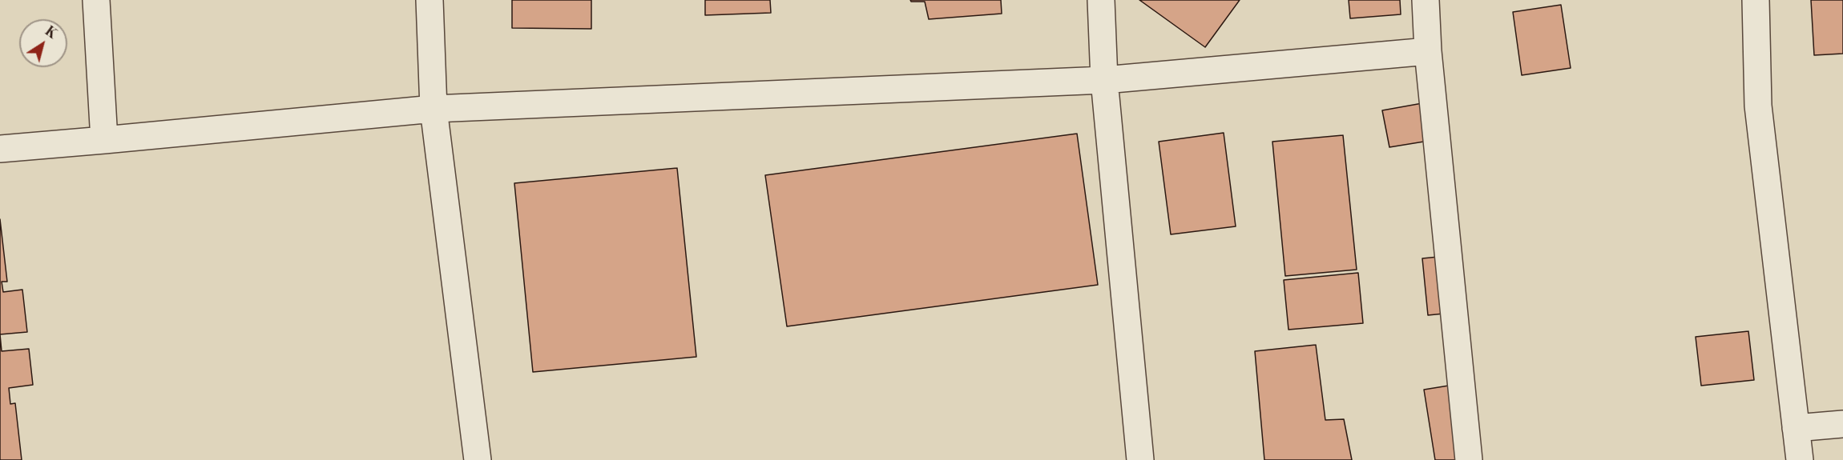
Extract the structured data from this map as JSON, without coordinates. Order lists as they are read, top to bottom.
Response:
{
  "north": "top right"
}
